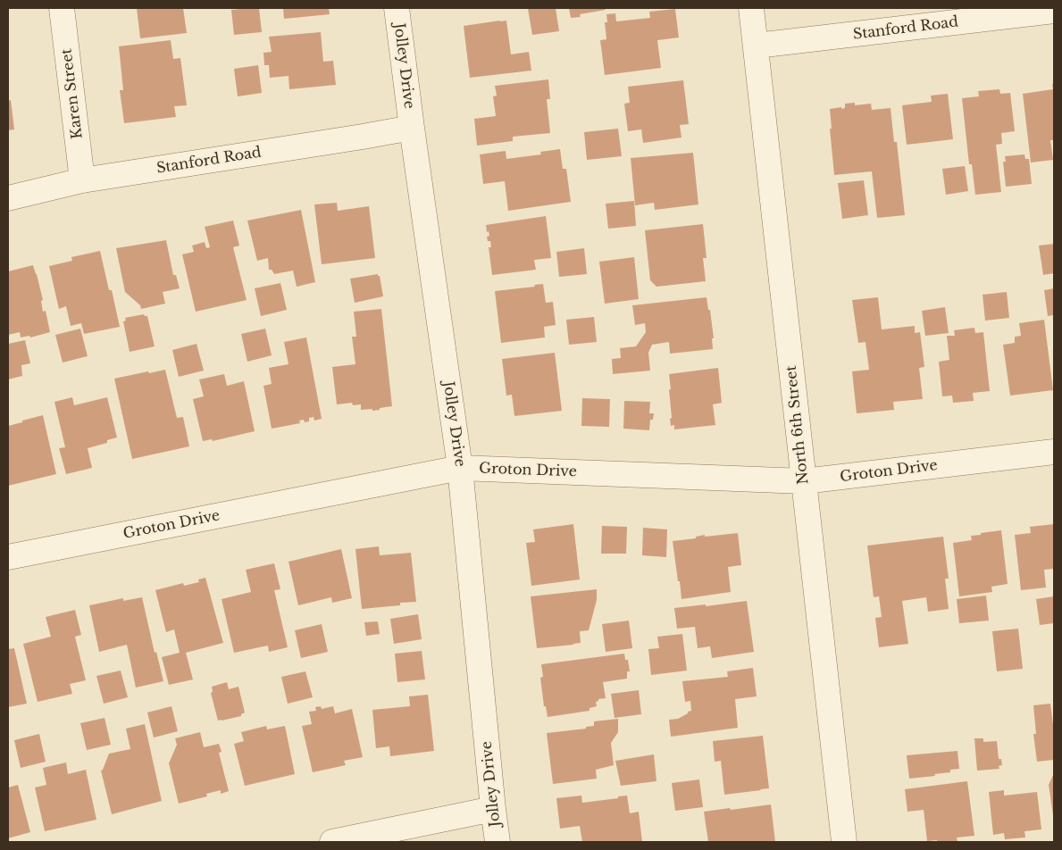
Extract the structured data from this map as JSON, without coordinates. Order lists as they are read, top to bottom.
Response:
{
  "streets": {
    "street": [
      "Stanford Road",
      "Jolley Drive",
      "Karen Street",
      "North 6th Street",
      "Groton Drive"
    ]
  },
  "crossings": [
    ["Stanford Road", "Jolley Drive"],
    ["Stanford Road", "Karen Street"],
    ["Stanford Road", "North 6th Street"],
    ["Jolley Drive", "Groton Drive"],
    ["North 6th Street", "Groton Drive"]
  ]
}
